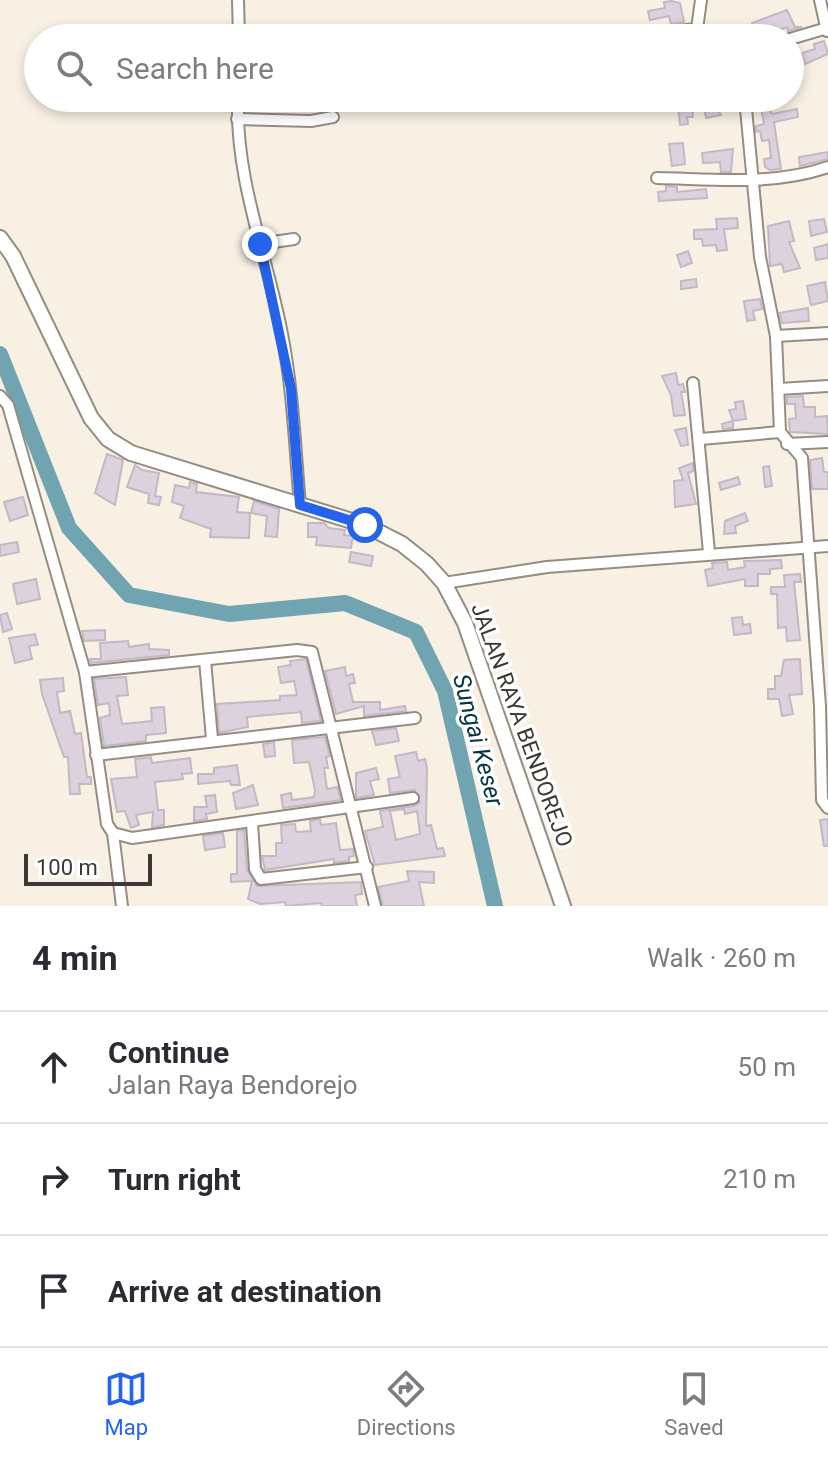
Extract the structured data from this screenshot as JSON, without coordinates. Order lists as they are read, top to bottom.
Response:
{
  "streets": {
    "main road": ["JALAN RAYA BENDOREJO"]
  },
  "water": ["Sungai Keser"],
  "scale_bar": "100 m",
  "page": {
    "search": "Search here",
    "scale": "100 m",
    "heading": ["4 min", "Walk · 260 m"],
    "list": [
      ["Continue", "Jalan Raya Bendorejo", "50 m"],
      ["Turn right", "210 m"],
      "Arrive at destination"
    ],
    "nav": ["Map", "Directions", "Saved"]
  }
}
